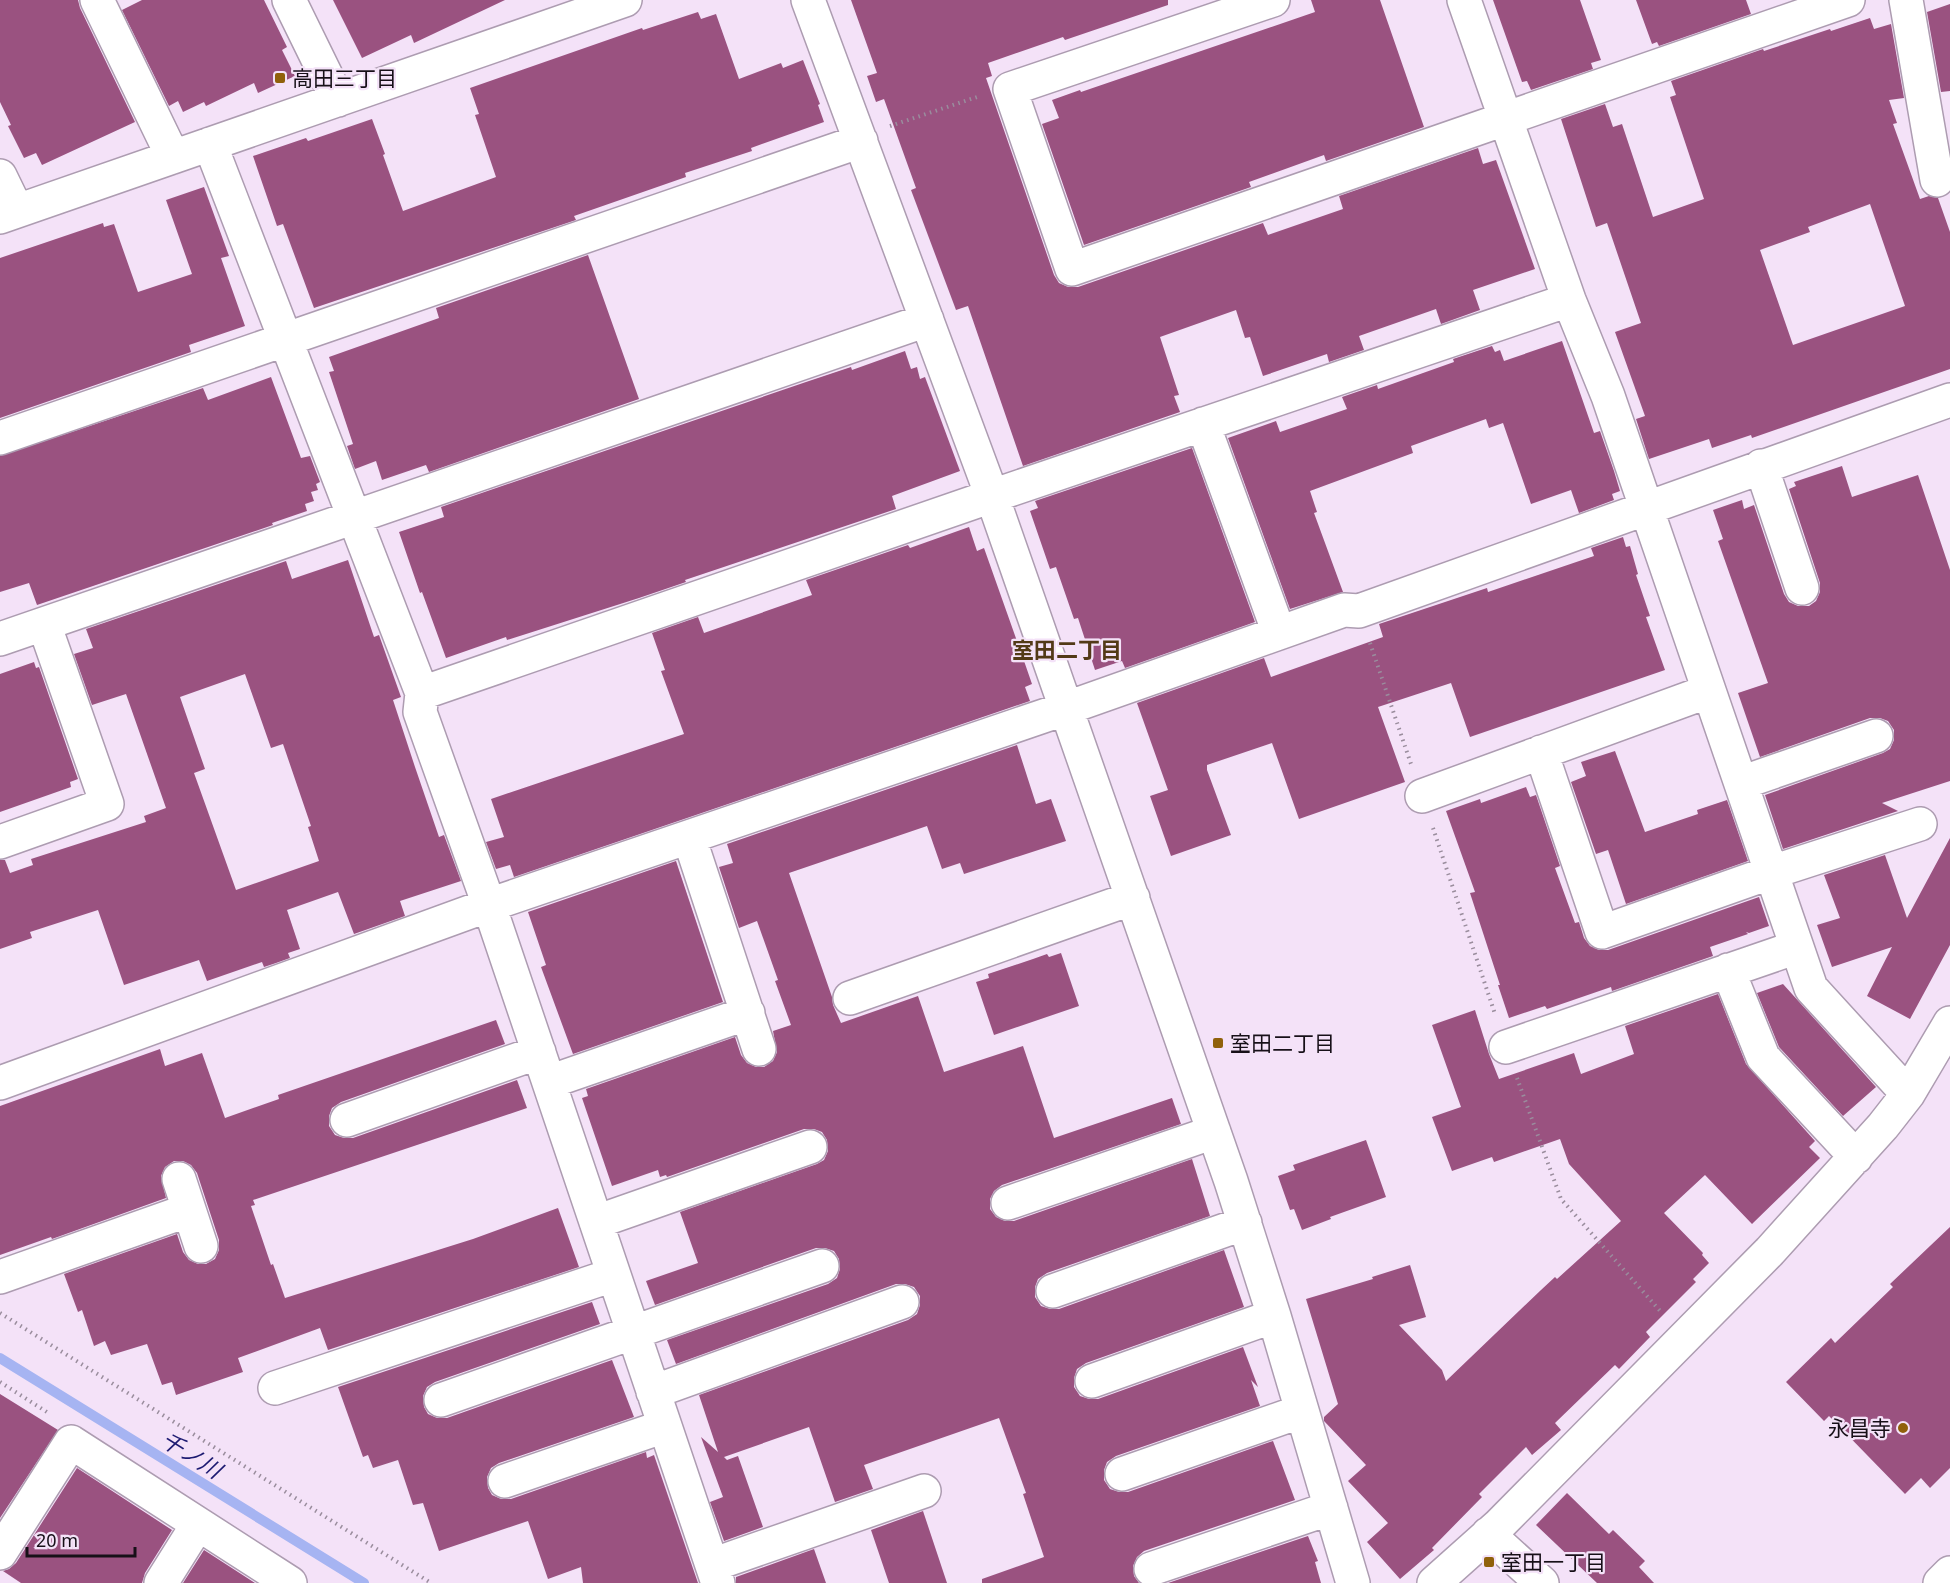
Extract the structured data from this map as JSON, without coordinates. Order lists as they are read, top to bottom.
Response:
{
  "districts": ["室田二丁目"],
  "water": ["千ノ川"],
  "places": {
    "transit": ["高田三丁目", "室田二丁目", "室田一丁目"],
    "other": ["永昌寺"]
  },
  "scale_bar": "20 m"
}
